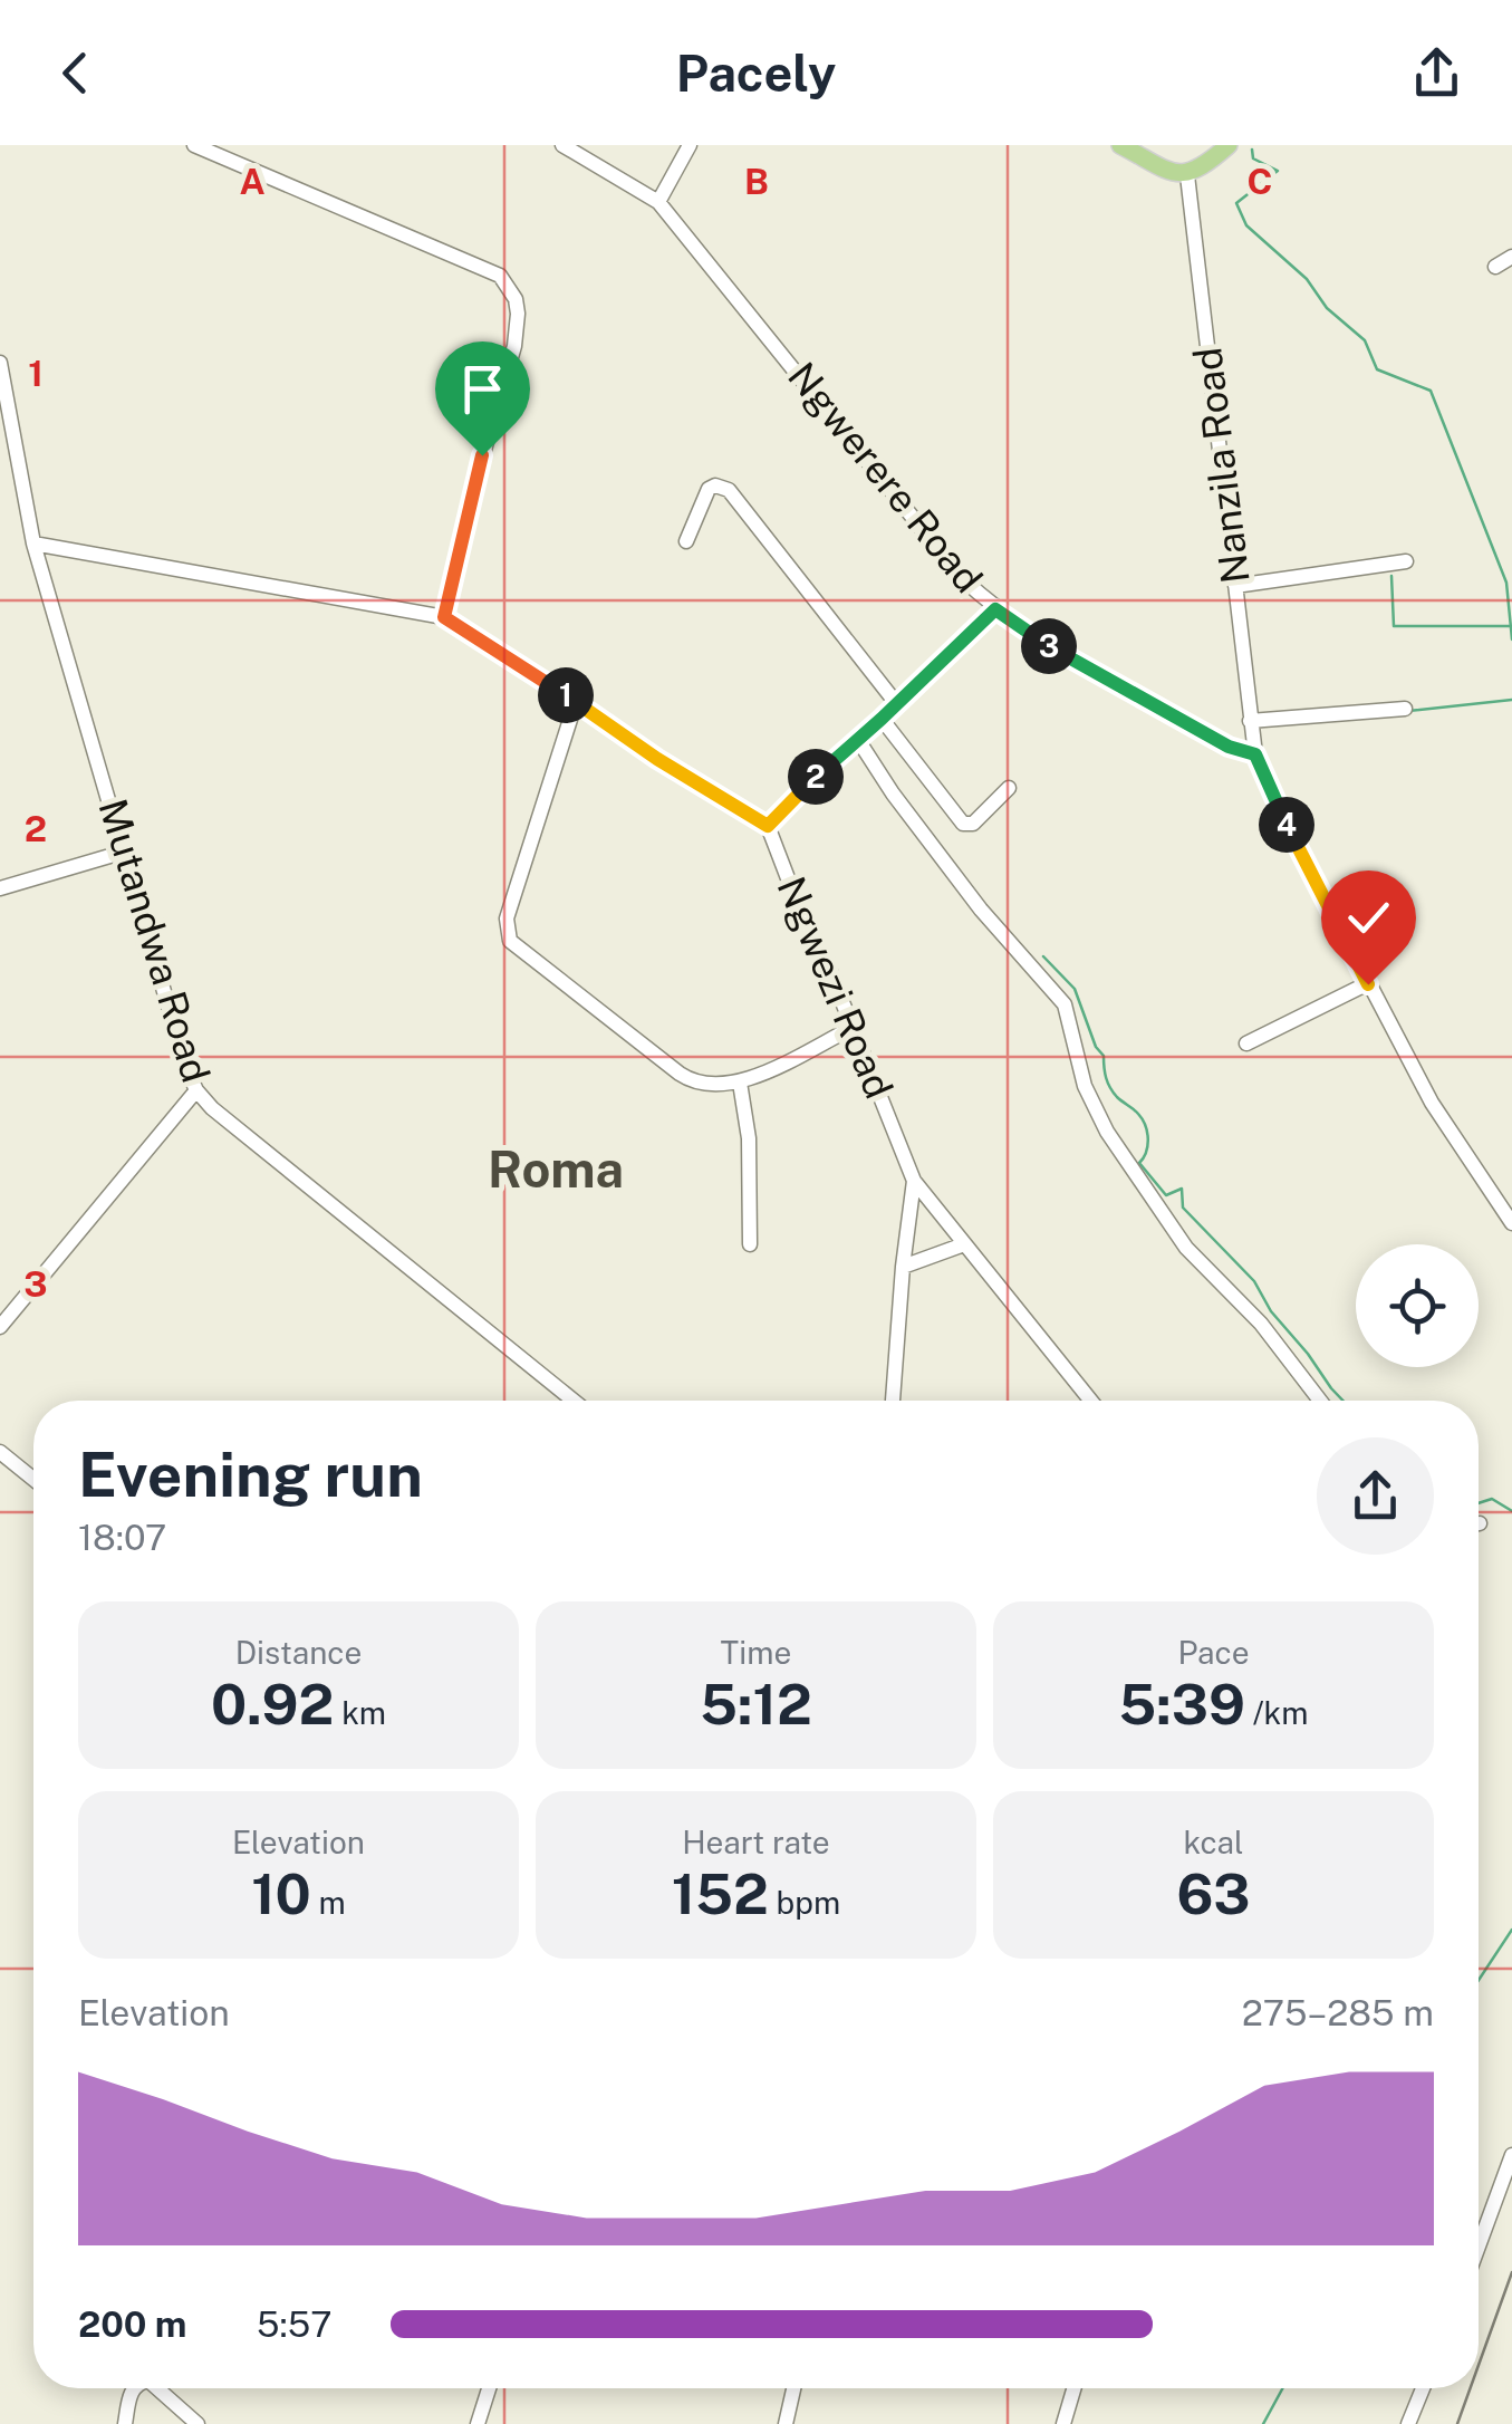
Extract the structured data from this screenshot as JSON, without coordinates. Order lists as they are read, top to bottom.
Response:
{
  "streets": {
    "street": [
      "Nanzila Road",
      "Ngwerere Road",
      "Mutandwa Road",
      "Ngwezi Road"
    ]
  },
  "crossings": [
    ["Nanzila Road", "Ngwerere Road"],
    ["Mutandwa Road", "Ngwezi Road"]
  ],
  "districts": ["Roma"],
  "page": {
    "header": "Pacely",
    "pins": [
      "3",
      "1",
      "2",
      "4"
    ],
    "heading": ["Evening run", "18:07"],
    "stats": [
      ["Distance", "0.92 km"],
      ["Time", "5:12"],
      ["Pace", "5:39 /km"],
      ["Elevation", "10 m"],
      ["Heart rate", "152 bpm"],
      ["kcal", "63"]
    ],
    "chart": ["Elevation", "275–285 m"],
    "list": [
      {
        "name": "200 m",
        "note": "5:57"
      }
    ]
  },
  "grid": {
    "columns": ["A", "B", "C"],
    "rows": ["1", "2", "3"]
  }
}
